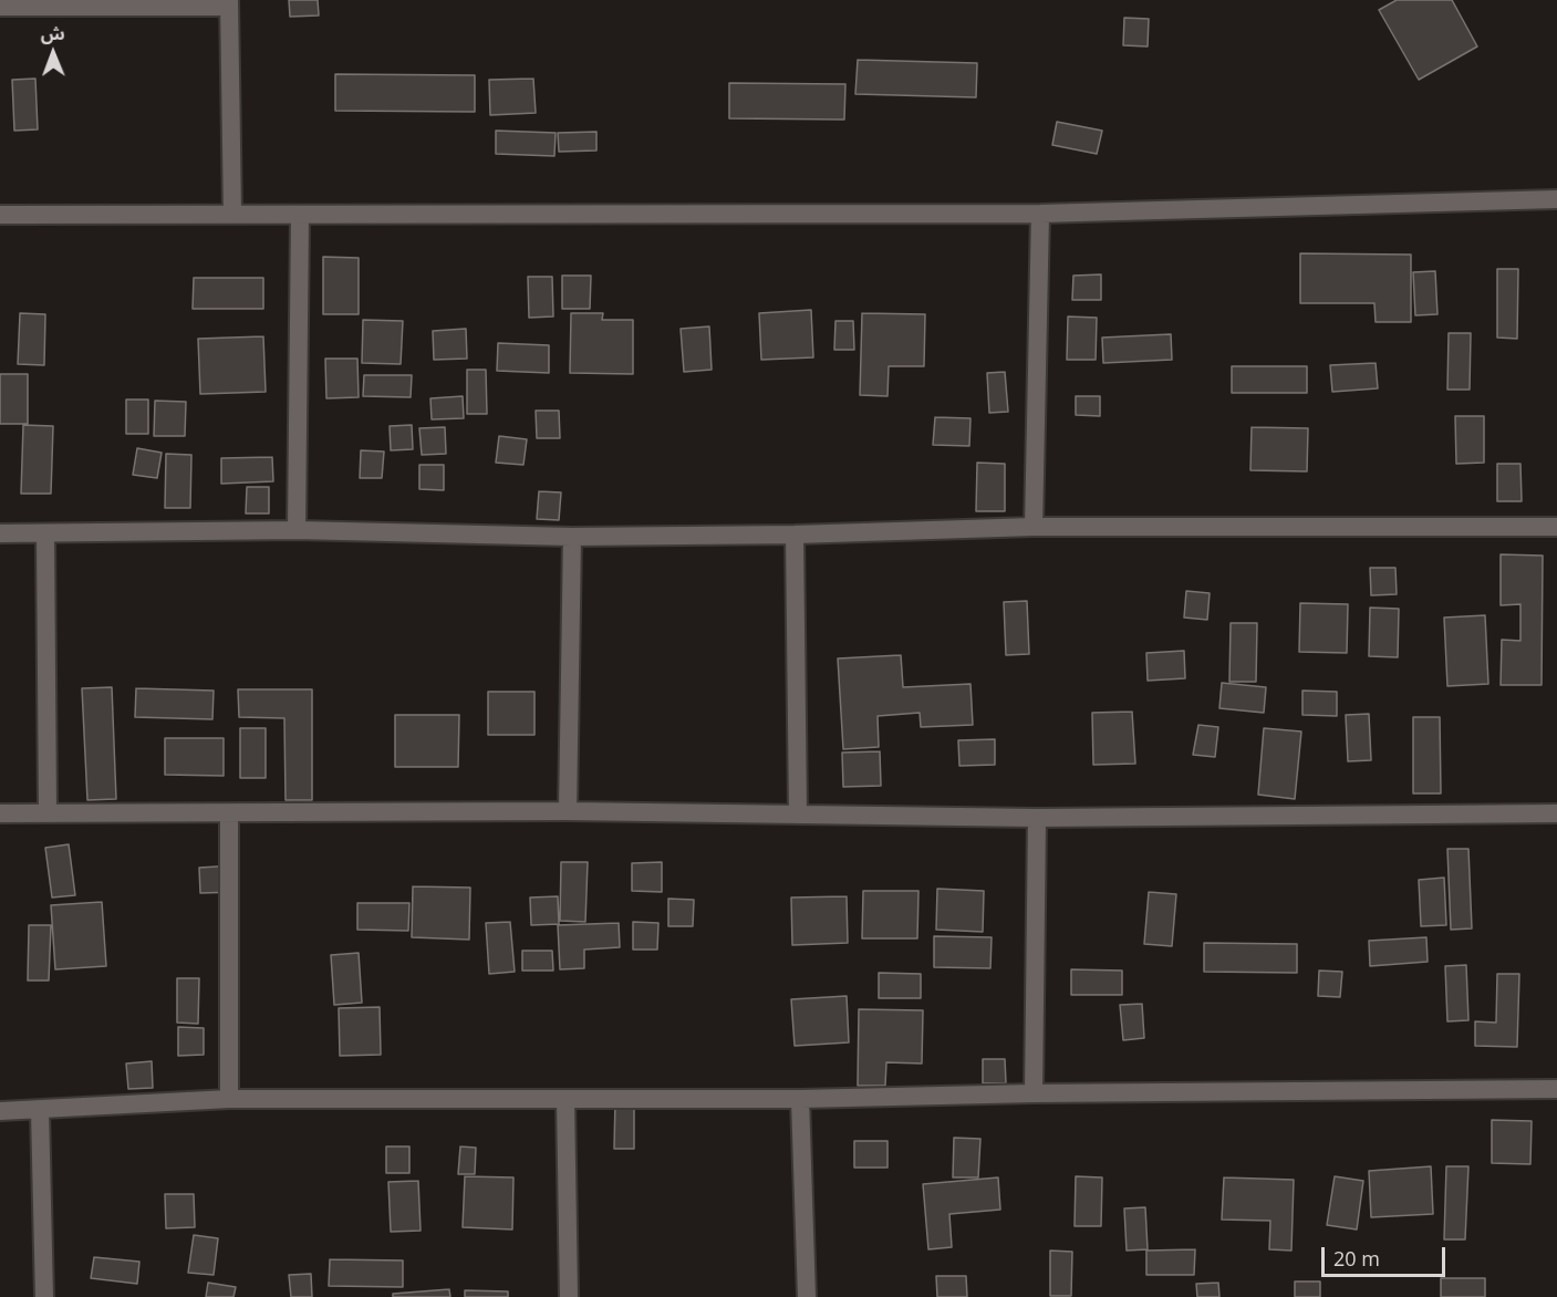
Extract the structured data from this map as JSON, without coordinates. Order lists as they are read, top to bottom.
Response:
{
  "scale_bar": "20 m",
  "north": "top"
}
